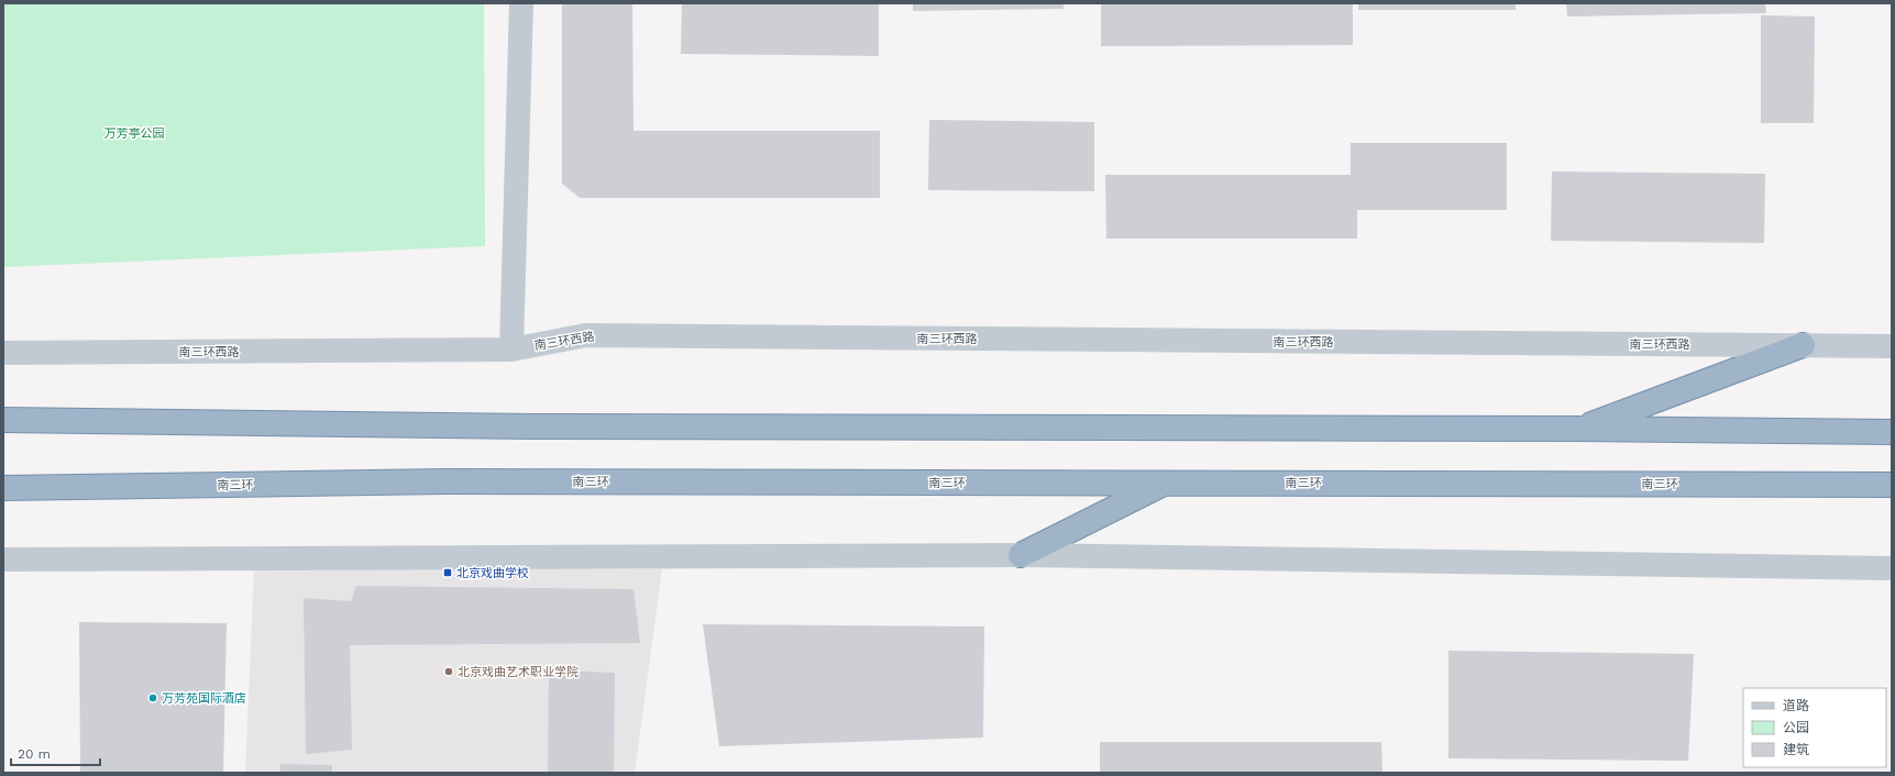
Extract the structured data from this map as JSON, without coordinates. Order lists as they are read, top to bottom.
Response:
{
  "streets": {
    "highway": ["南三环"],
    "street": ["南三环西路"]
  },
  "parks": ["万芳亭公园"],
  "places": {
    "transit": ["北京戏曲学校"],
    "other": ["北京戏曲艺术职业学院", "万芳苑国际酒店"]
  },
  "legend": ["道路", "公园", "建筑"],
  "scale_bar": "20 m"
}
